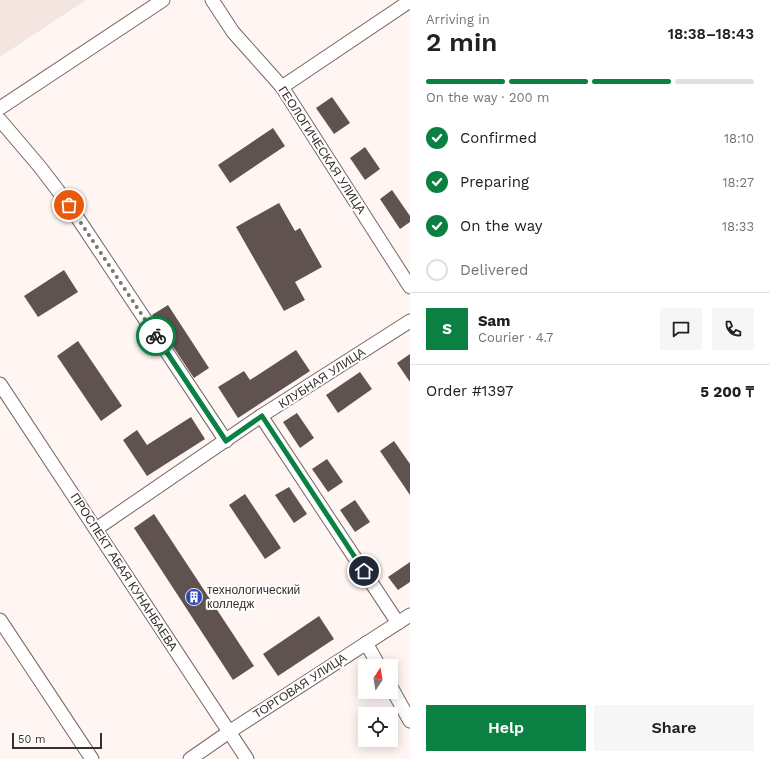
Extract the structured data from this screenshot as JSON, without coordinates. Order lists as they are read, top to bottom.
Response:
{
  "streets": {
    "street": [
      "ГЕОЛОГИЧЕСКАЯ УЛИЦА",
      "КЛУБНАЯ УЛИЦА",
      "ПРОСПЕКТ АБАЯ КУНАНБАЕВА",
      "ТОРГОВАЯ УЛИЦА"
    ]
  },
  "crossings": [
    ["КЛУБНАЯ УЛИЦА", "ПРОСПЕКТ АБАЯ КУНАНБАЕВА"],
    ["ПРОСПЕКТ АБАЯ КУНАНБАЕВА", "ТОРГОВАЯ УЛИЦА"]
  ],
  "places": {
    "building": ["технологический колледж"]
  },
  "scale_bar": "50 m",
  "north": "top",
  "page": {
    "heading": ["2 min", "Arriving in", "18:38–18:43"],
    "panel": [
      "Sam",
      "Courier · 4.7",
      "Order #1397",
      "5 200 ₸"
    ],
    "bar": "On the way · 200 m",
    "list": [
      ["Confirmed", "18:10"],
      ["Preparing", "18:27"],
      ["On the way", "18:33"],
      "Delivered"
    ],
    "round": "S",
    "buttons": ["Help", "Share"],
    "scale": "50 m"
  }
}
